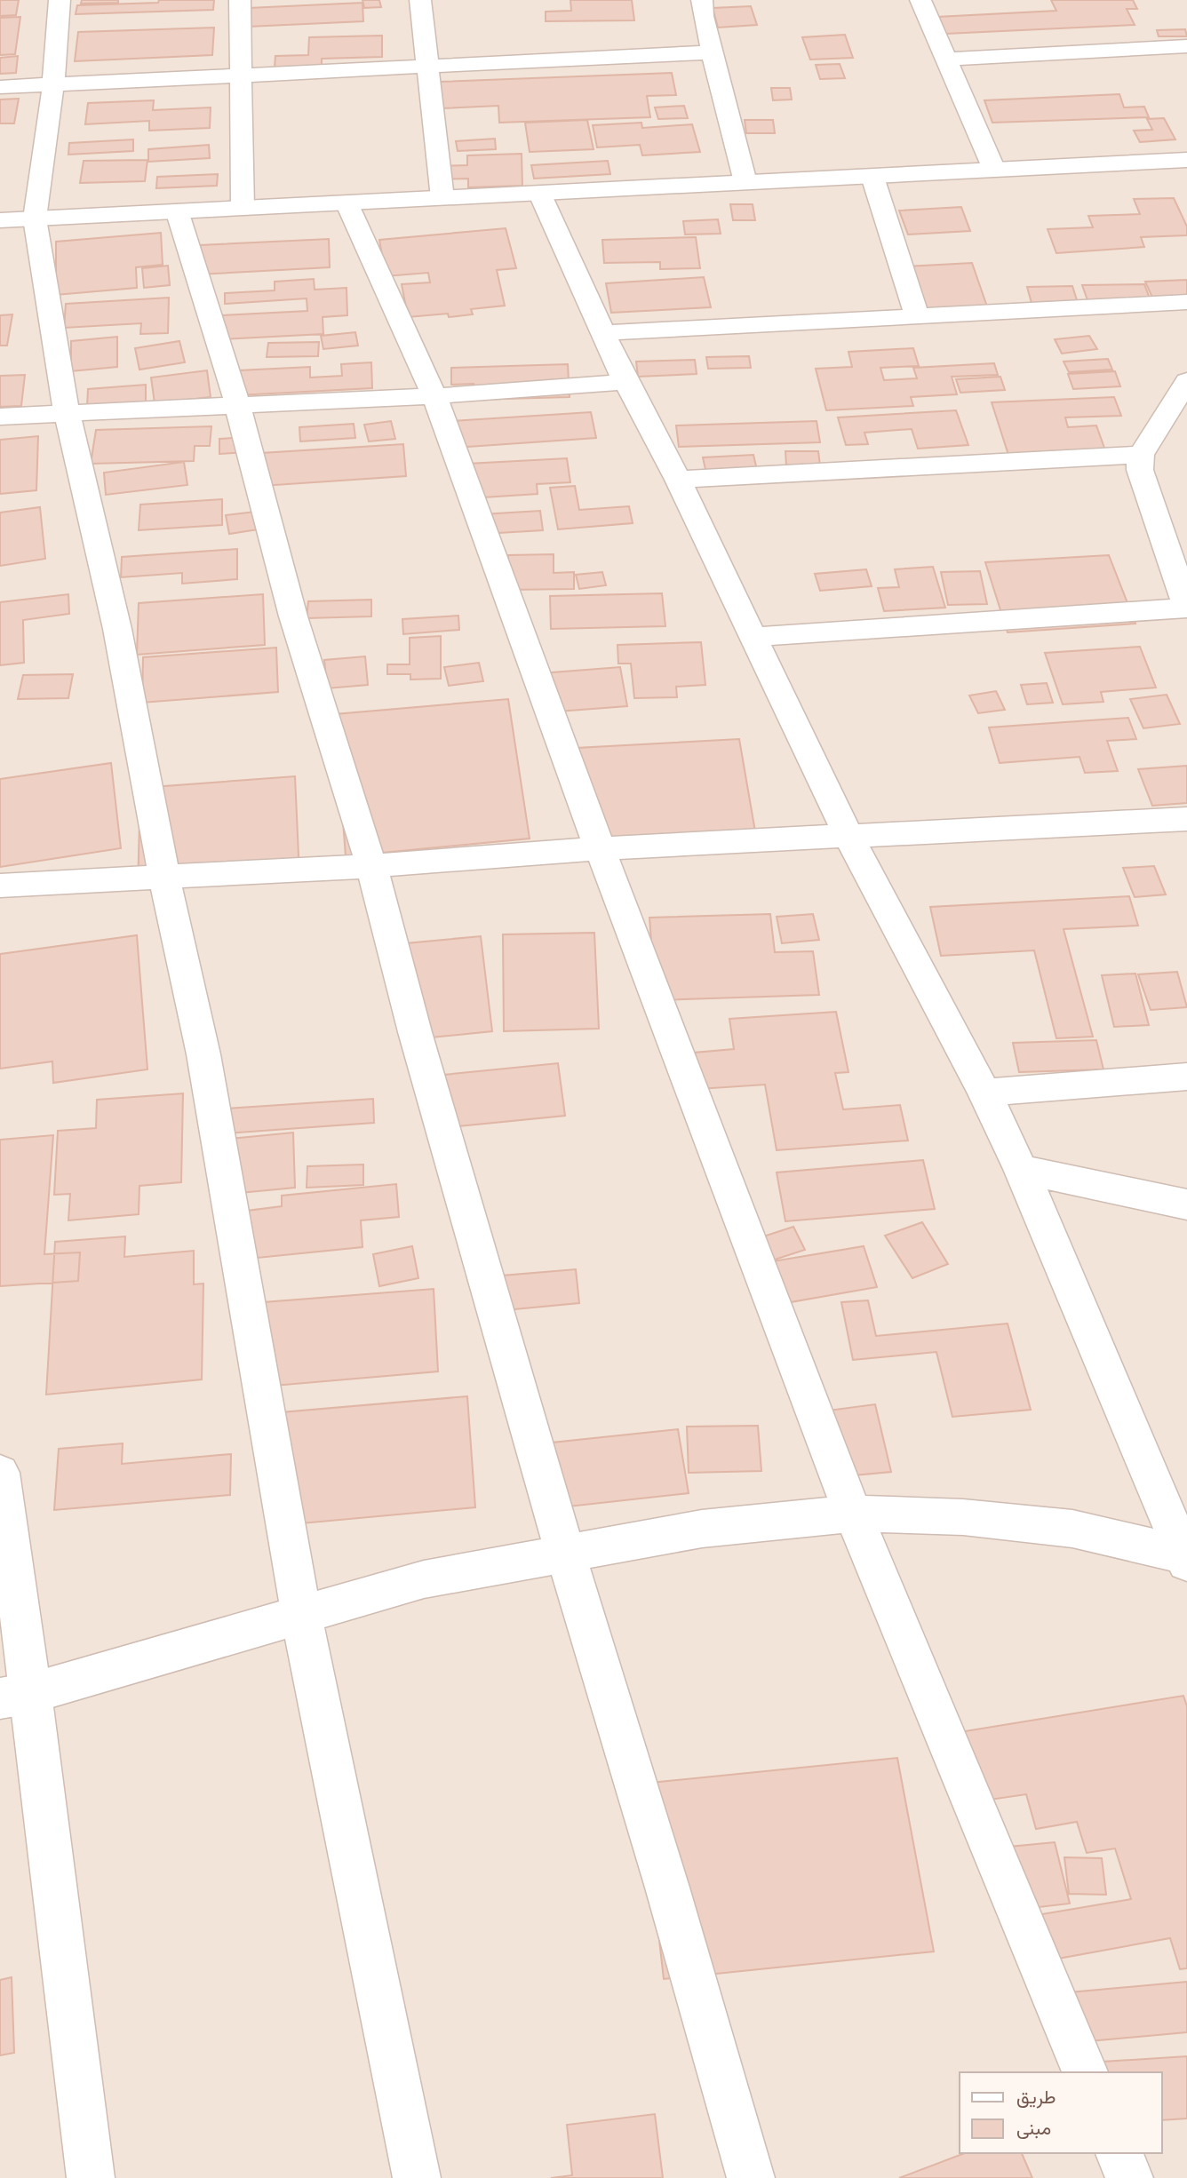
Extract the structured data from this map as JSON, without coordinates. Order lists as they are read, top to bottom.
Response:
{
  "legend": ["طريق", "مبنى"]
}
